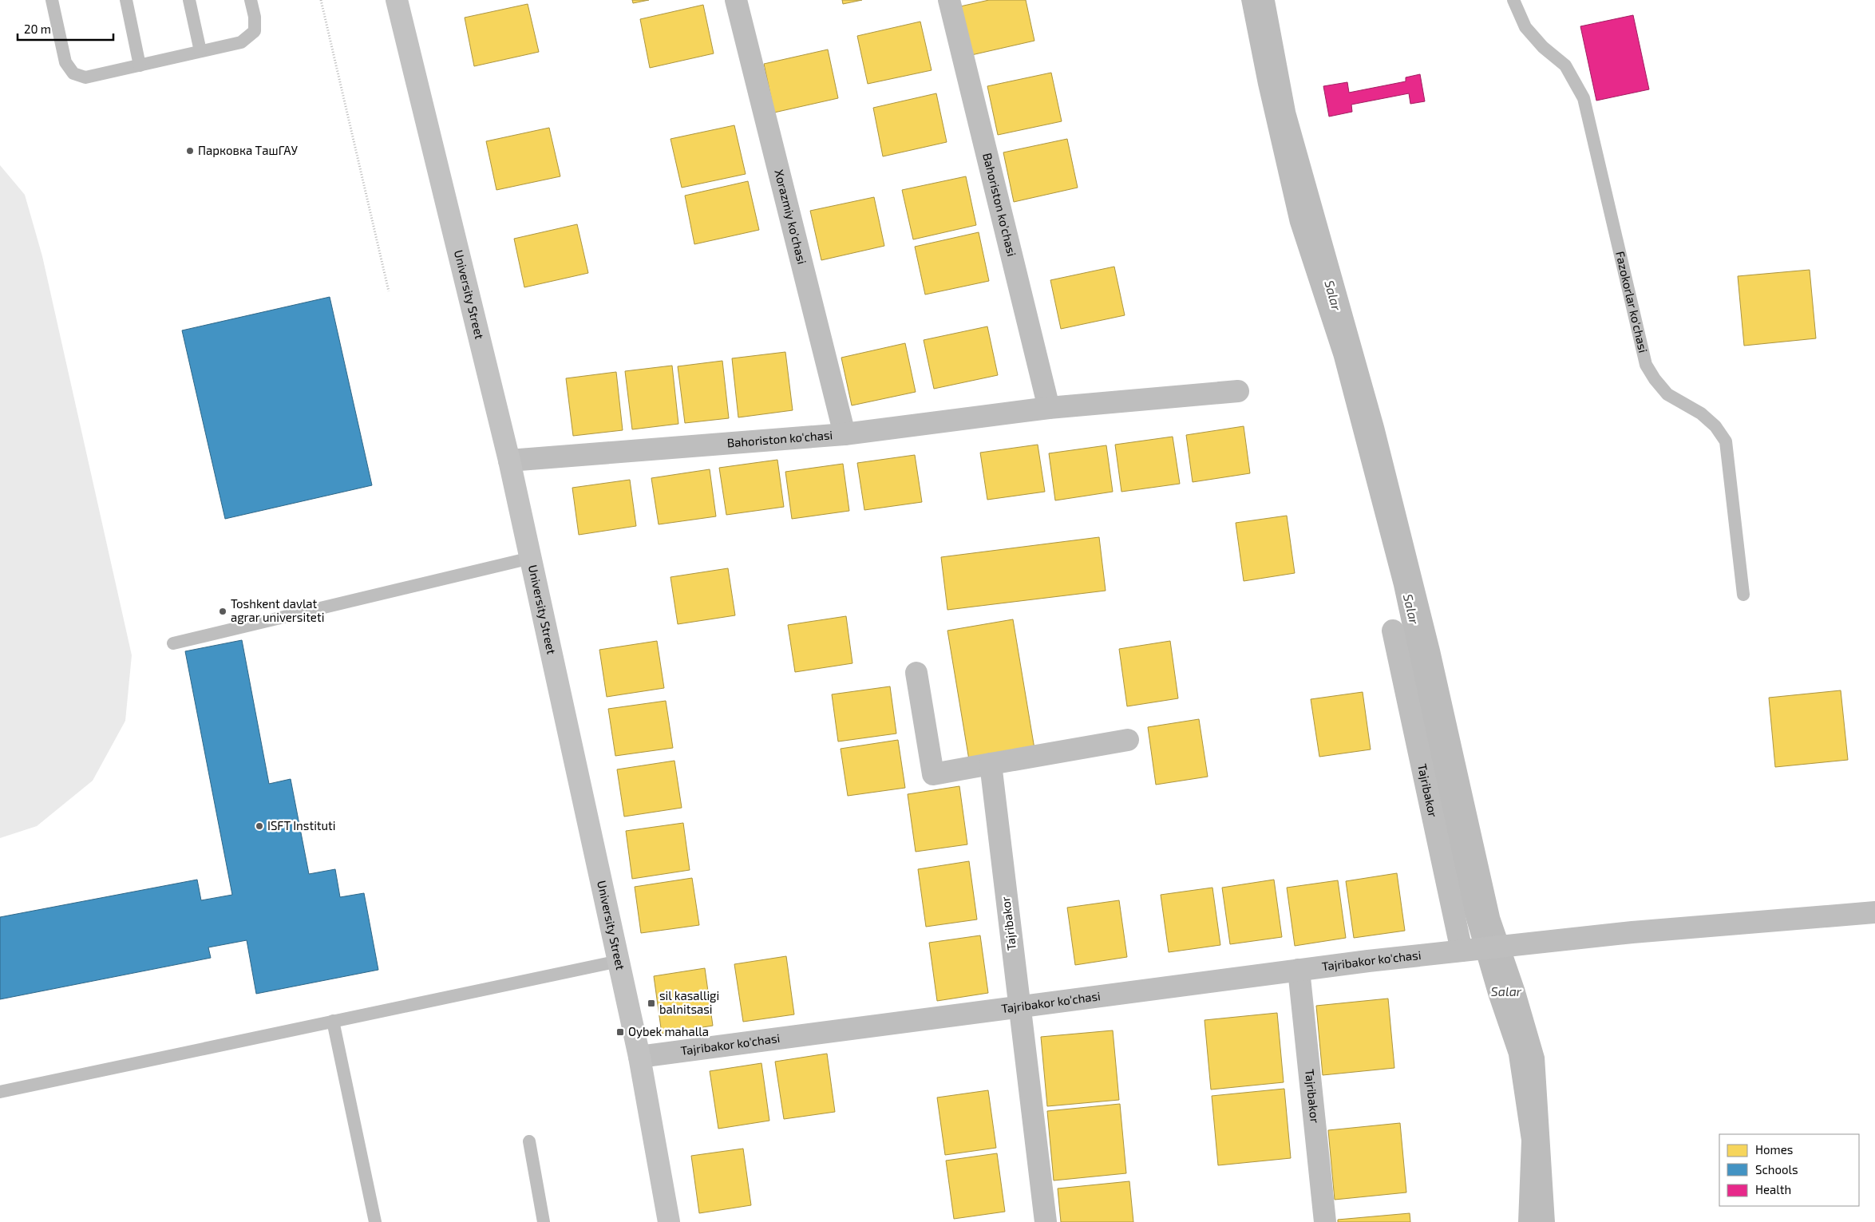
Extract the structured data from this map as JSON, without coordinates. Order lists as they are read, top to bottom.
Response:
{
  "streets": {
    "main road": ["University Street"],
    "street": [
      "Bahoriston ko'chasi",
      "Xorazmiy ko'chasi",
      "Tajribakor",
      "Tajribakor ko'chasi"
    ],
    "lane": ["Fazokorlar ko'chasi"]
  },
  "crossings": [
    ["Bahoriston ko'chasi", "Xorazmiy ko'chasi"],
    ["Bahoriston ko'chasi", "University Street"],
    ["University Street", "Tajribakor ko'chasi"],
    ["Tajribakor", "Tajribakor ko'chasi"]
  ],
  "water": ["Salar"],
  "places": {
    "other": ["Парковка ТашГАУ", "Toshkent davlat agrar universiteti", "ISFT Instituti"],
    "transit": ["sil kasalligi balnitsasi", "Oybek mahalla"]
  },
  "legend": ["Homes", "Schools", "Health"],
  "scale_bar": "20 m"
}
